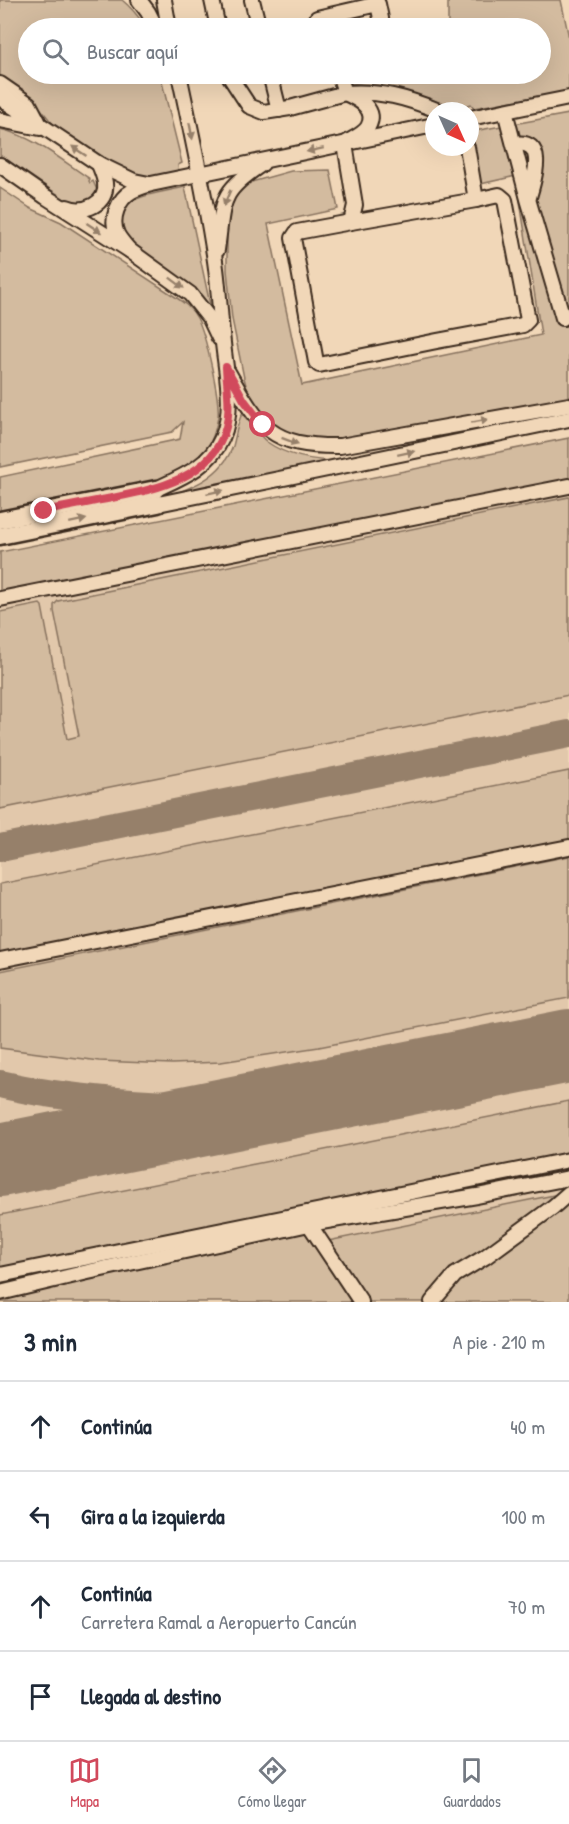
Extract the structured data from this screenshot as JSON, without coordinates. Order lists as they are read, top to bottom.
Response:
{
  "north": "bottom right",
  "page": {
    "search": "Buscar aquí",
    "heading": ["3 min", "A pie · 210 m"],
    "list": [
      ["Continúa", "40 m"],
      ["Gira a la izquierda", "100 m"],
      ["Continúa", "Carretera Ramal a Aeropuerto Cancún", "70 m"],
      "Llegada al destino"
    ],
    "nav": ["Mapa", "Cómo llegar", "Guardados"]
  }
}
